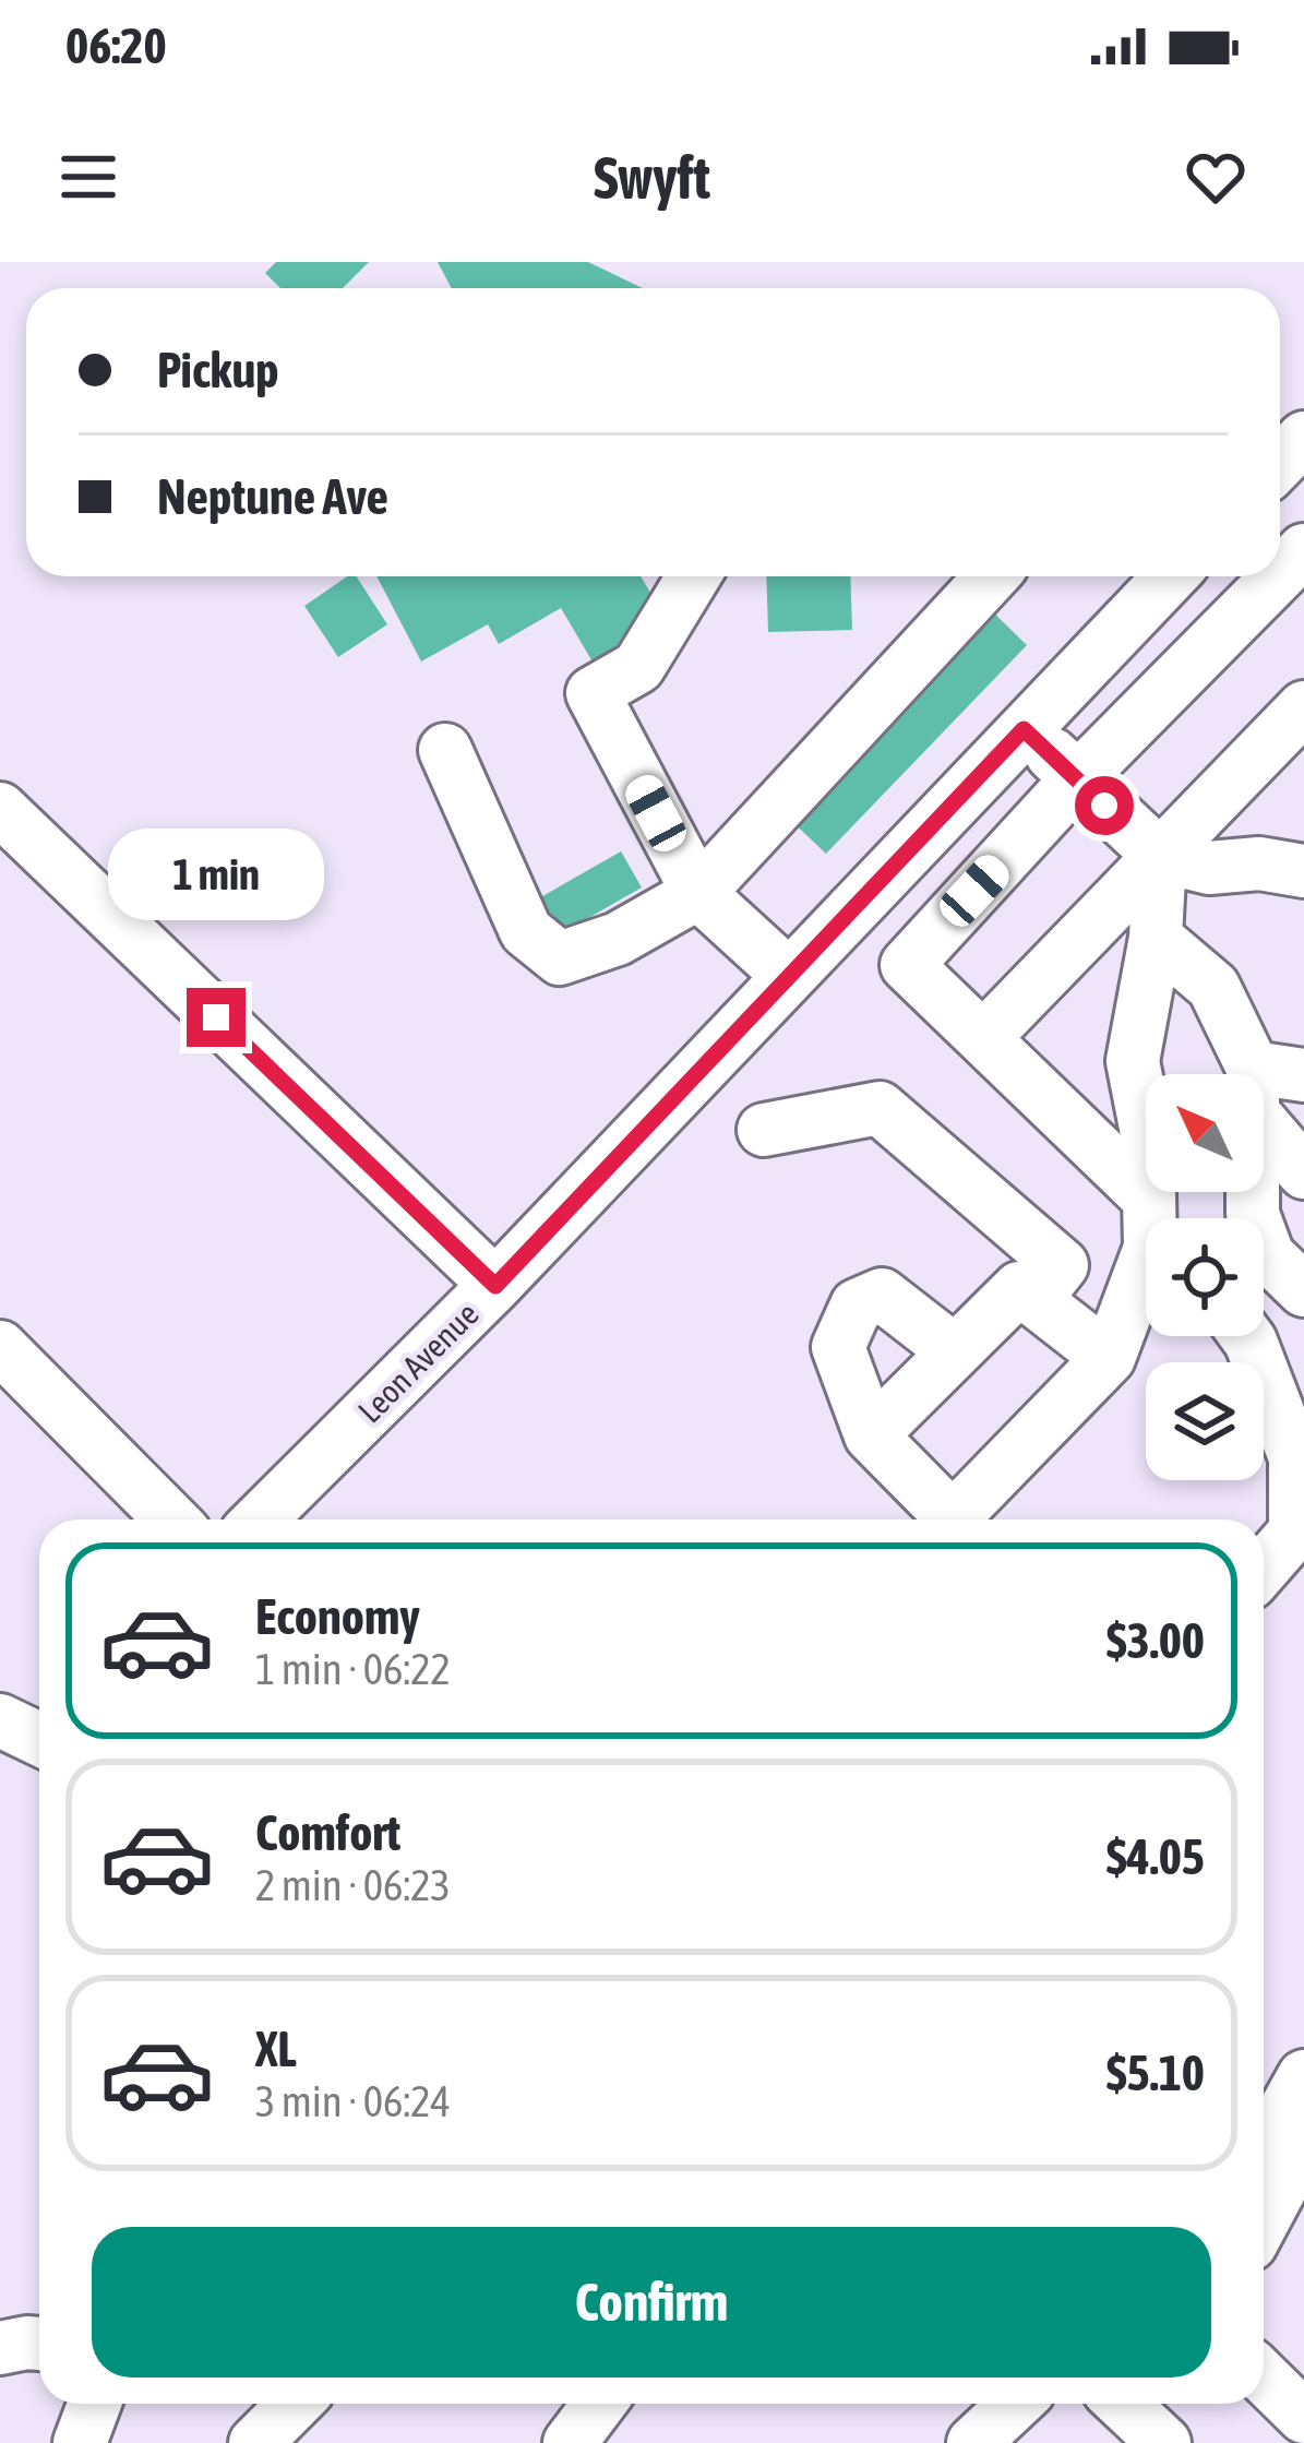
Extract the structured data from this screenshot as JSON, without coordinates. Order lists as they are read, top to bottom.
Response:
{
  "streets": {
    "street": ["Leon Avenue"]
  },
  "north": "top left",
  "page": {
    "status": "06:20",
    "header": "Swyft",
    "banner": ["Pickup", "Neptune Ave"],
    "bubble": "1 min",
    "list": [
      {
        "name": "Economy",
        "note": "1 min · 06:22",
        "value": "$3.00"
      },
      {
        "name": "Comfort",
        "note": "2 min · 06:23",
        "value": "$4.05"
      },
      {
        "name": "XL",
        "note": "3 min · 06:24",
        "value": "$5.10"
      }
    ],
    "buttons": "Confirm"
  }
}
